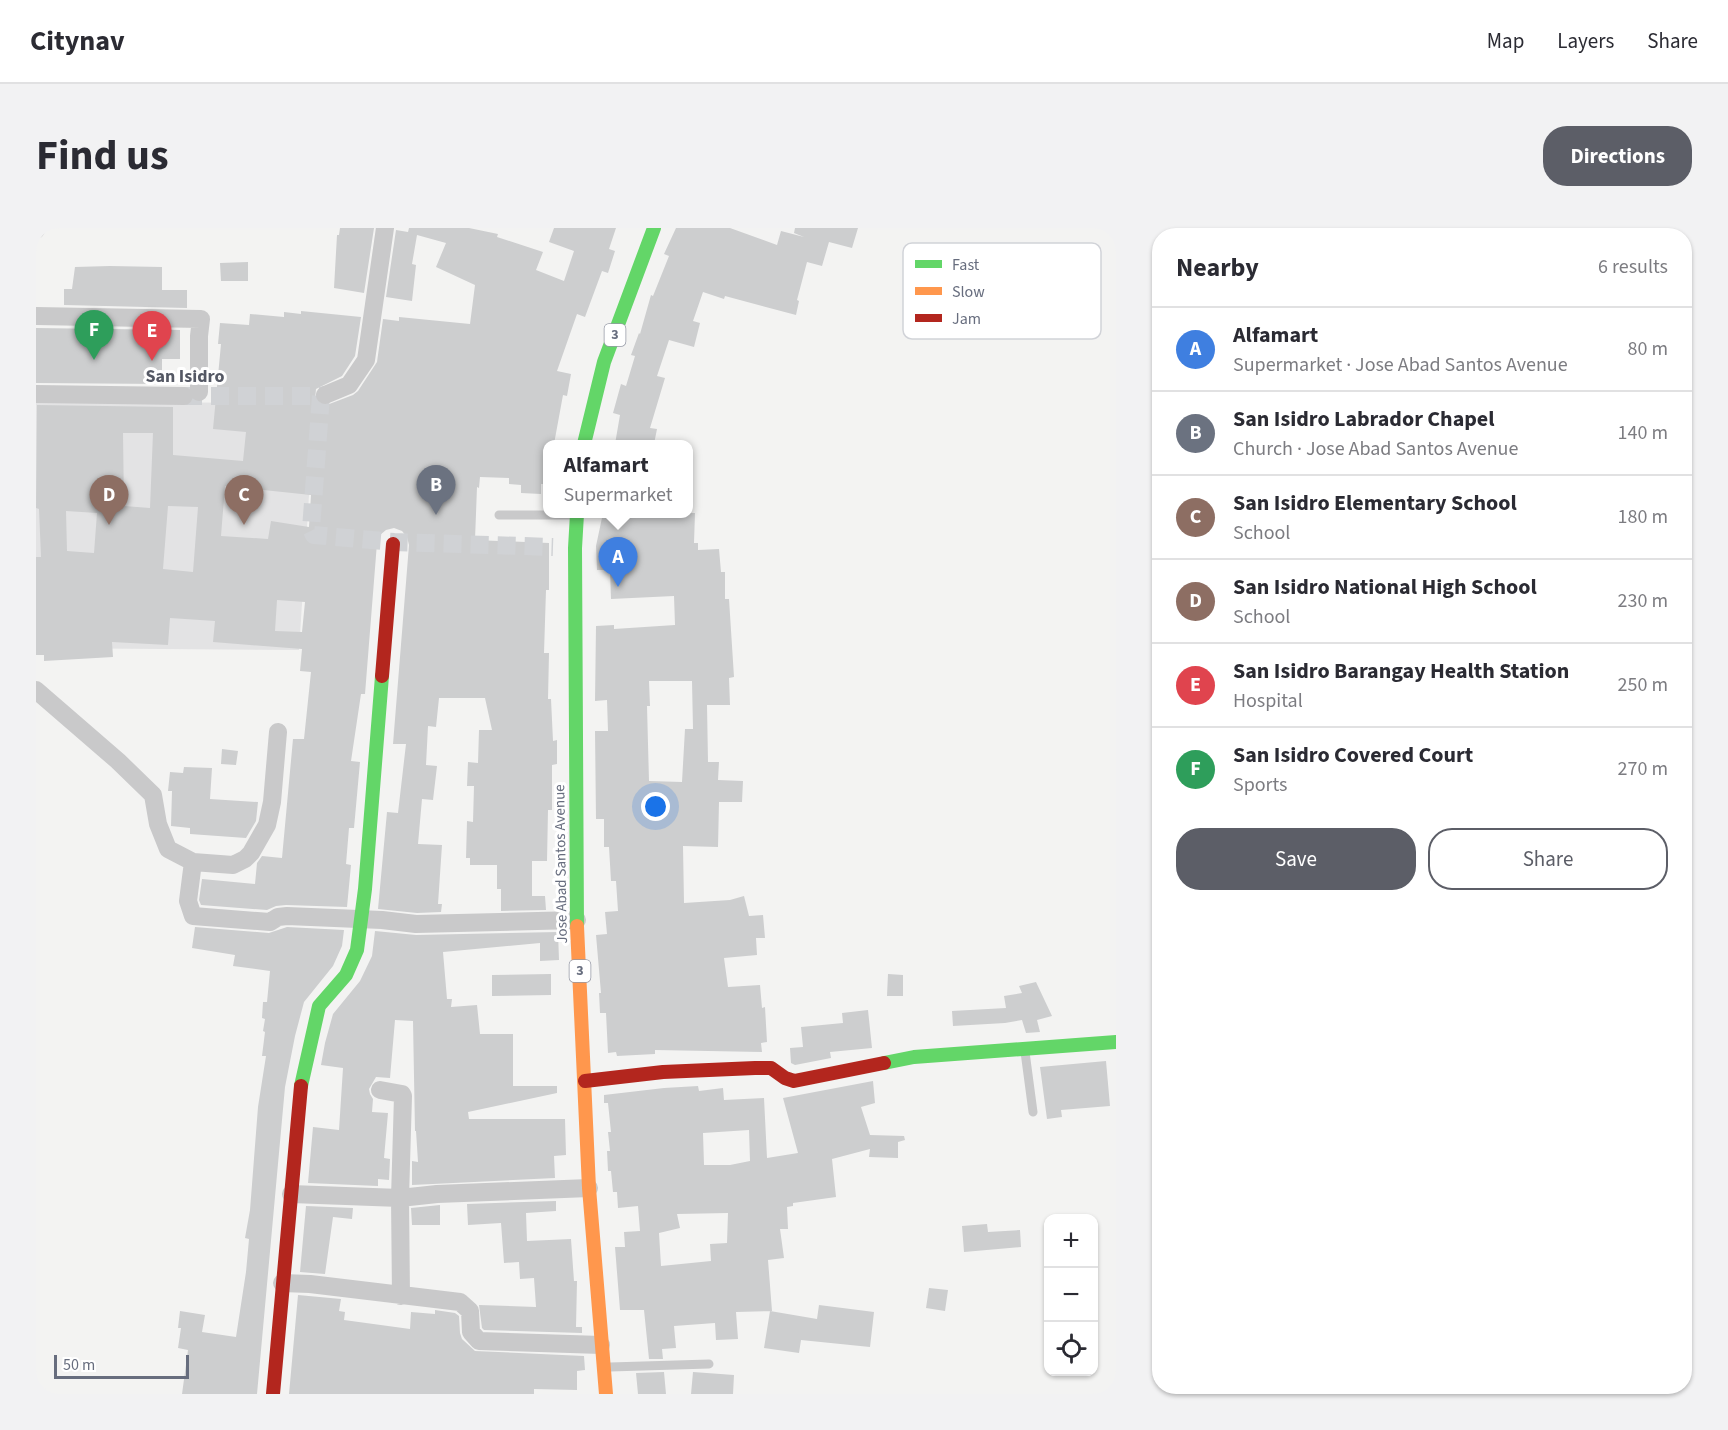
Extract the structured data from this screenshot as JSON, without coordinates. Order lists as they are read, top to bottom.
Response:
{
  "streets": {
    "main road": ["3", "Jose Abad Santos Avenue"]
  },
  "districts": ["San Isidro"],
  "legend": ["Fast", "Slow", "Jam"],
  "scale_bar": "50 m",
  "page": {
    "header": "Citynav",
    "nav": ["Map", "Layers", "Share"],
    "title": "Find us",
    "buttons": [
      "Directions",
      ["Save", "Share"]
    ],
    "heading": ["Nearby", "6 results"],
    "list": [
      {
        "mark": "A",
        "name": "Alfamart",
        "note": "Supermarket · Jose Abad Santos Avenue",
        "value": "80 m"
      },
      {
        "mark": "B",
        "name": "San Isidro Labrador Chapel",
        "note": "Church · Jose Abad Santos Avenue",
        "value": "140 m"
      },
      {
        "mark": "C",
        "name": "San Isidro Elementary School",
        "note": "School",
        "value": "180 m"
      },
      {
        "mark": "D",
        "name": "San Isidro National High School",
        "note": "School",
        "value": "230 m"
      },
      {
        "mark": "E",
        "name": "San Isidro Barangay Health Station",
        "note": "Hospital",
        "value": "250 m"
      },
      {
        "mark": "F",
        "name": "San Isidro Covered Court",
        "note": "Sports",
        "value": "270 m"
      }
    ],
    "pins": [
      "F",
      "E",
      "B",
      "C",
      "D",
      "A"
    ],
    "popup": ["Alfamart", "Supermarket"],
    "map_buttons": ["+", "−"],
    "scale": "50 m"
  }
}
